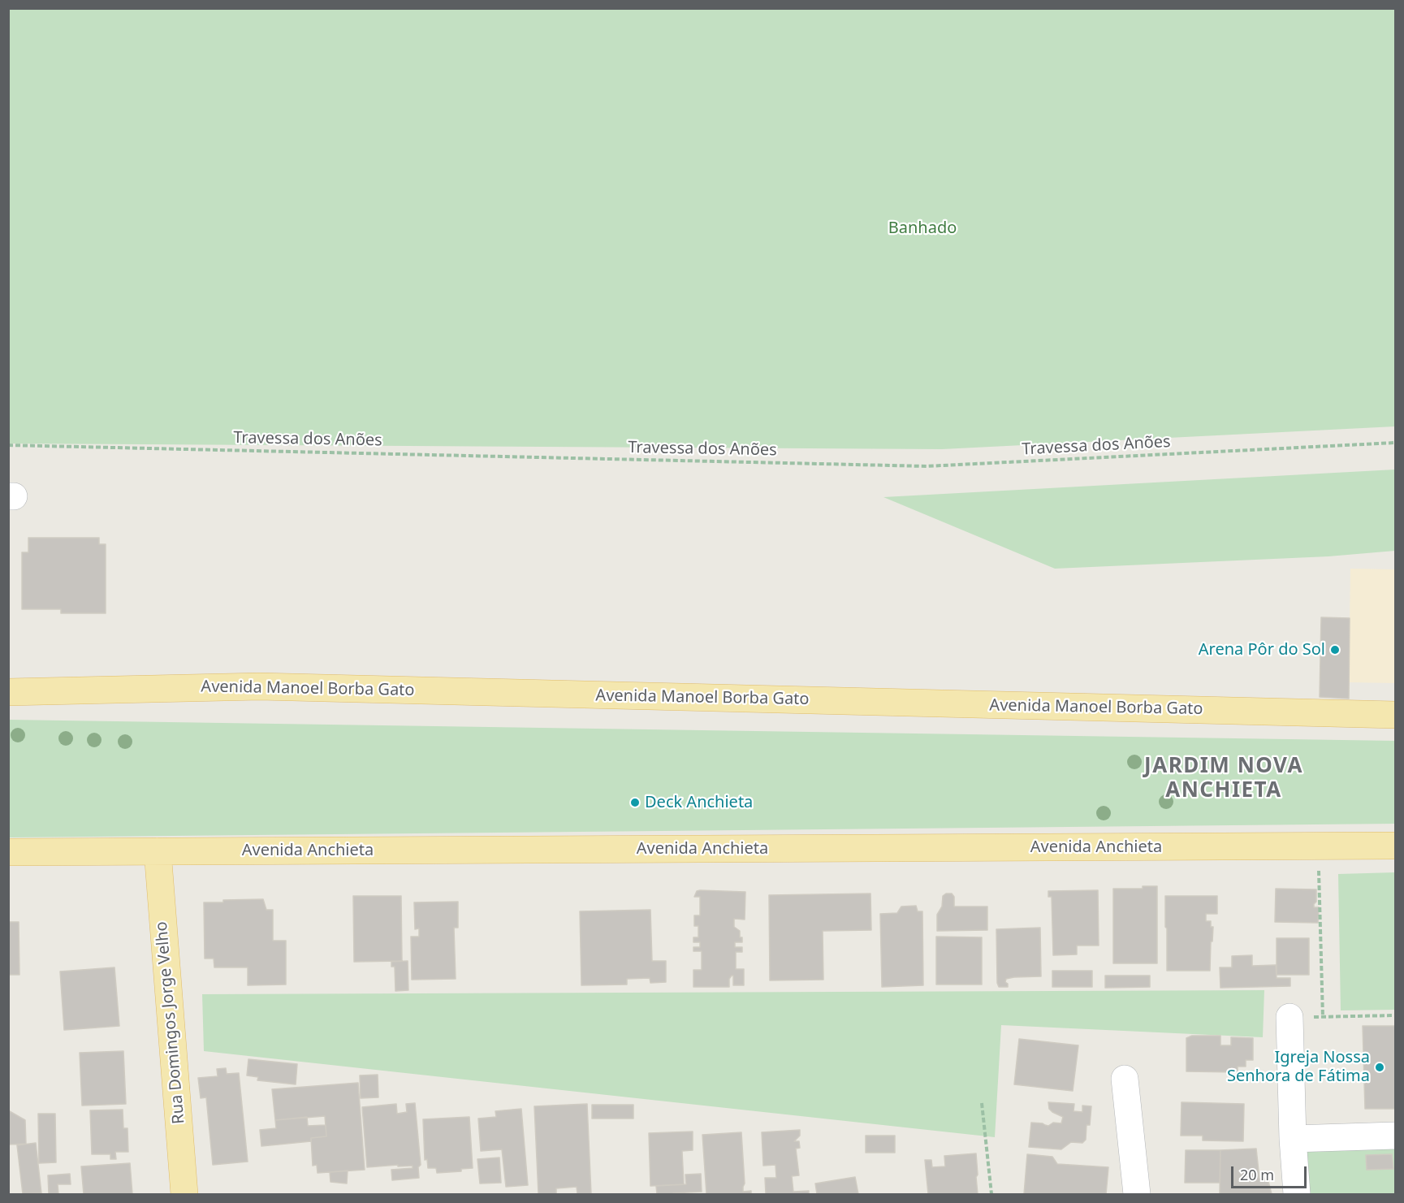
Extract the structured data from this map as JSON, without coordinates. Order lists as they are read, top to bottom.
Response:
{
  "streets": {
    "main road": ["Avenida Manoel Borba Gato", "Avenida Anchieta", "Rua Domingos Jorge Velho"],
    "path": ["Travessa dos Anões"]
  },
  "crossings": [
    ["Avenida Anchieta", "Rua Domingos Jorge Velho"]
  ],
  "districts": ["JARDIM NOVA ANCHIETA"],
  "parks": ["Banhado"],
  "places": ["Arena Pôr do Sol", "Deck Anchieta", "Igreja Nossa Senhora de Fátima"],
  "scale_bar": "20 m"
}
